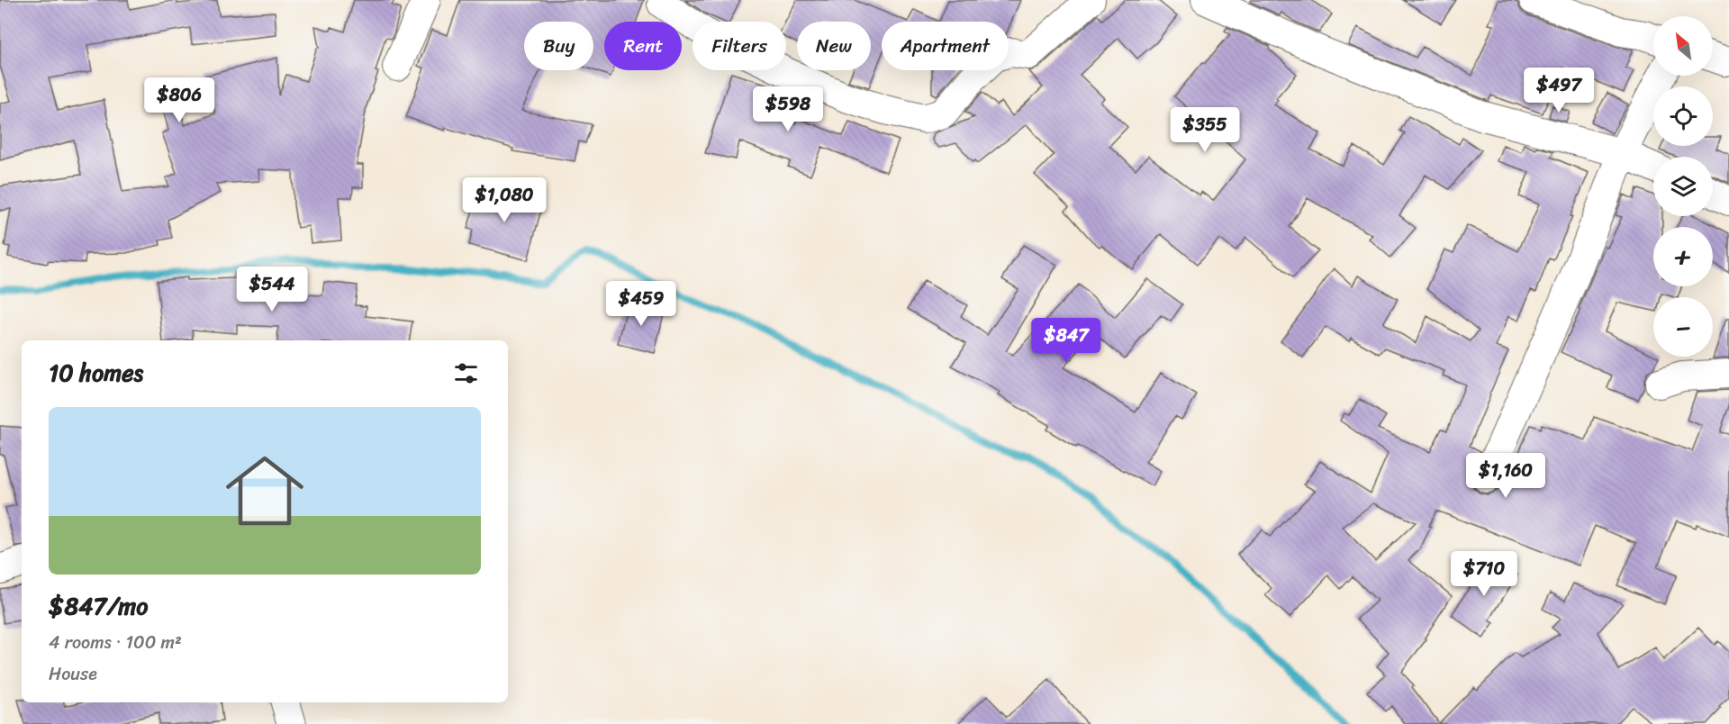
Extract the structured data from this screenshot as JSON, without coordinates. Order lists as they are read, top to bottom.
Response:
{
  "north": "top left",
  "page": {
    "map_buttons": ["+", "−"],
    "chip": [
      "Buy",
      "Rent",
      "Filters",
      "New",
      "Apartment"
    ],
    "price": [
      "$497",
      "$806",
      "$598",
      "$355",
      "$1,080",
      "$544",
      "$459",
      "$847",
      "$1,160",
      "$710"
    ],
    "heading": "10 homes",
    "list": [
      {
        "name": "$847/mo",
        "note": "4 rooms · 100 m² · House"
      }
    ]
  }
}
